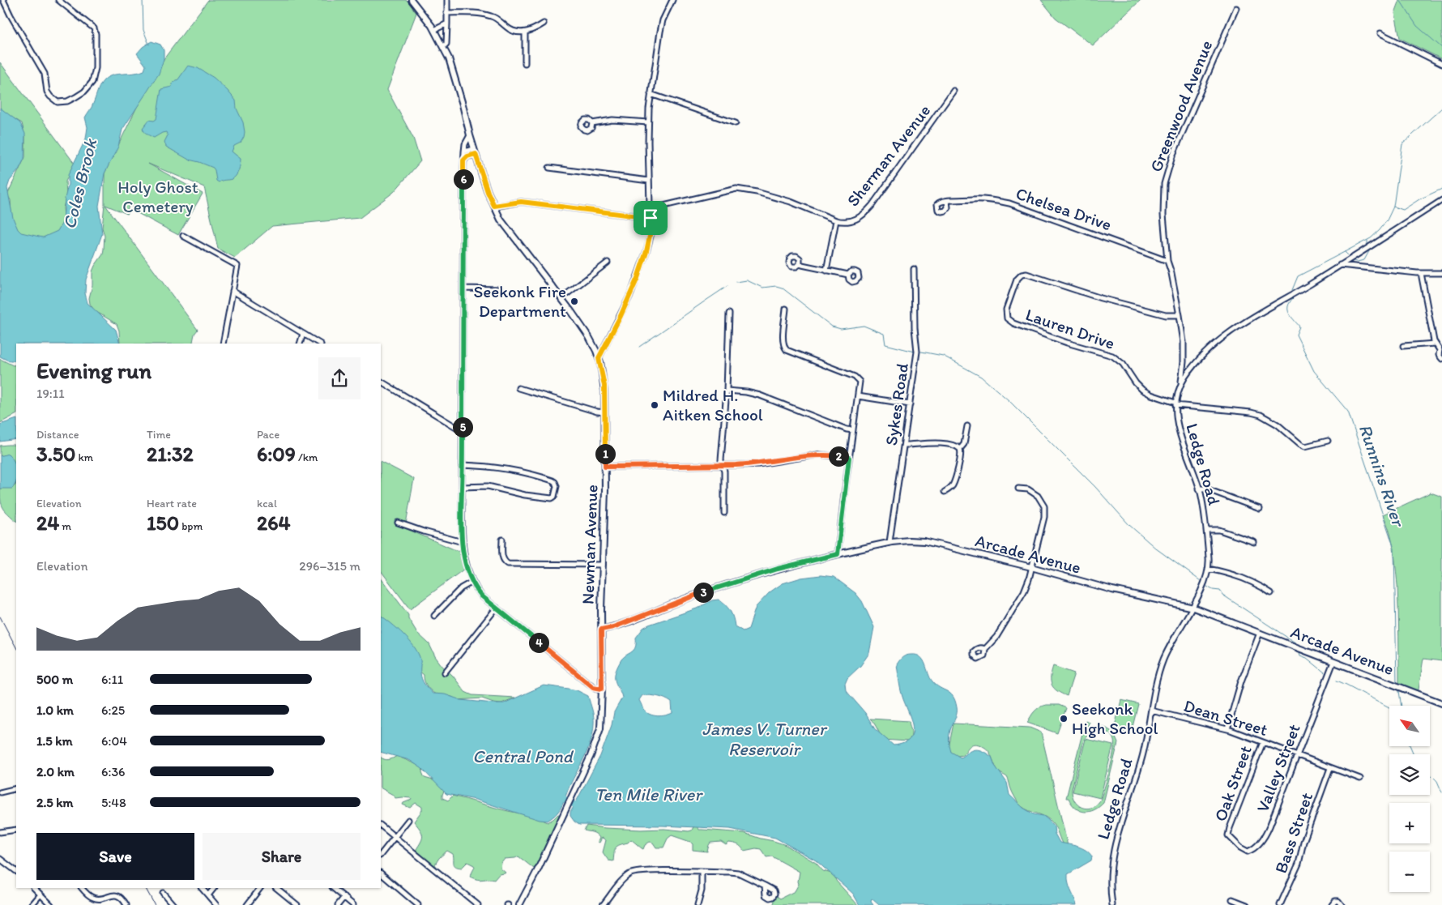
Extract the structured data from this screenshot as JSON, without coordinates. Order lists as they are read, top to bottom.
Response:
{
  "streets": {
    "main road": ["Newman Avenue", "Arcade Avenue"],
    "street": [
      "Greenwood Avenue",
      "Sherman Avenue",
      "Chelsea Drive",
      "Lauren Drive",
      "Sykes Road",
      "Ledge Road",
      "Dean Street",
      "Valley Street",
      "Oak Street",
      "Bass Street"
    ]
  },
  "crossings": [
    ["Greenwood Avenue", "Chelsea Drive"],
    ["Greenwood Avenue", "Lauren Drive"],
    ["Greenwood Avenue", "Ledge Road"],
    ["Lauren Drive", "Ledge Road"],
    ["Sykes Road", "Arcade Avenue"],
    ["Ledge Road", "Arcade Avenue"],
    ["Ledge Road", "Dean Street"],
    ["Newman Avenue", "Arcade Avenue"],
    ["Arcade Avenue", "Valley Street"],
    ["Dean Street", "Valley Street"],
    ["Dean Street", "Oak Street"],
    ["Dean Street", "Bass Street"],
    ["Valley Street", "Oak Street"]
  ],
  "water": [
    "Coles Brook",
    "Runnins River",
    "James V. Turner Reservoir",
    "Central Pond",
    "Ten Mile River"
  ],
  "parks": ["Holy Ghost Cemetery"],
  "places": ["Seekonk Fire Department", "Mildred H. Aitken School", "Seekonk High School"],
  "north": "top left",
  "page": {
    "pins": [
      "6",
      "5",
      "1",
      "2",
      "3",
      "4"
    ],
    "heading": ["Evening run", "19:11"],
    "stats": [
      ["Distance", "3.50 km"],
      ["Time", "21:32"],
      ["Pace", "6:09 /km"],
      ["Elevation", "24 m"],
      ["Heart rate", "150 bpm"],
      ["kcal", "264"]
    ],
    "chart": ["Elevation", "296–315 m"],
    "list": [
      {
        "name": "500 m",
        "note": "6:11"
      },
      {
        "name": "1.0 km",
        "note": "6:25"
      },
      {
        "name": "1.5 km",
        "note": "6:04"
      },
      {
        "name": "2.0 km",
        "note": "6:36"
      },
      {
        "name": "2.5 km",
        "note": "5:48"
      }
    ],
    "map_buttons": ["+", "−"],
    "buttons": ["Save", "Share"]
  }
}
